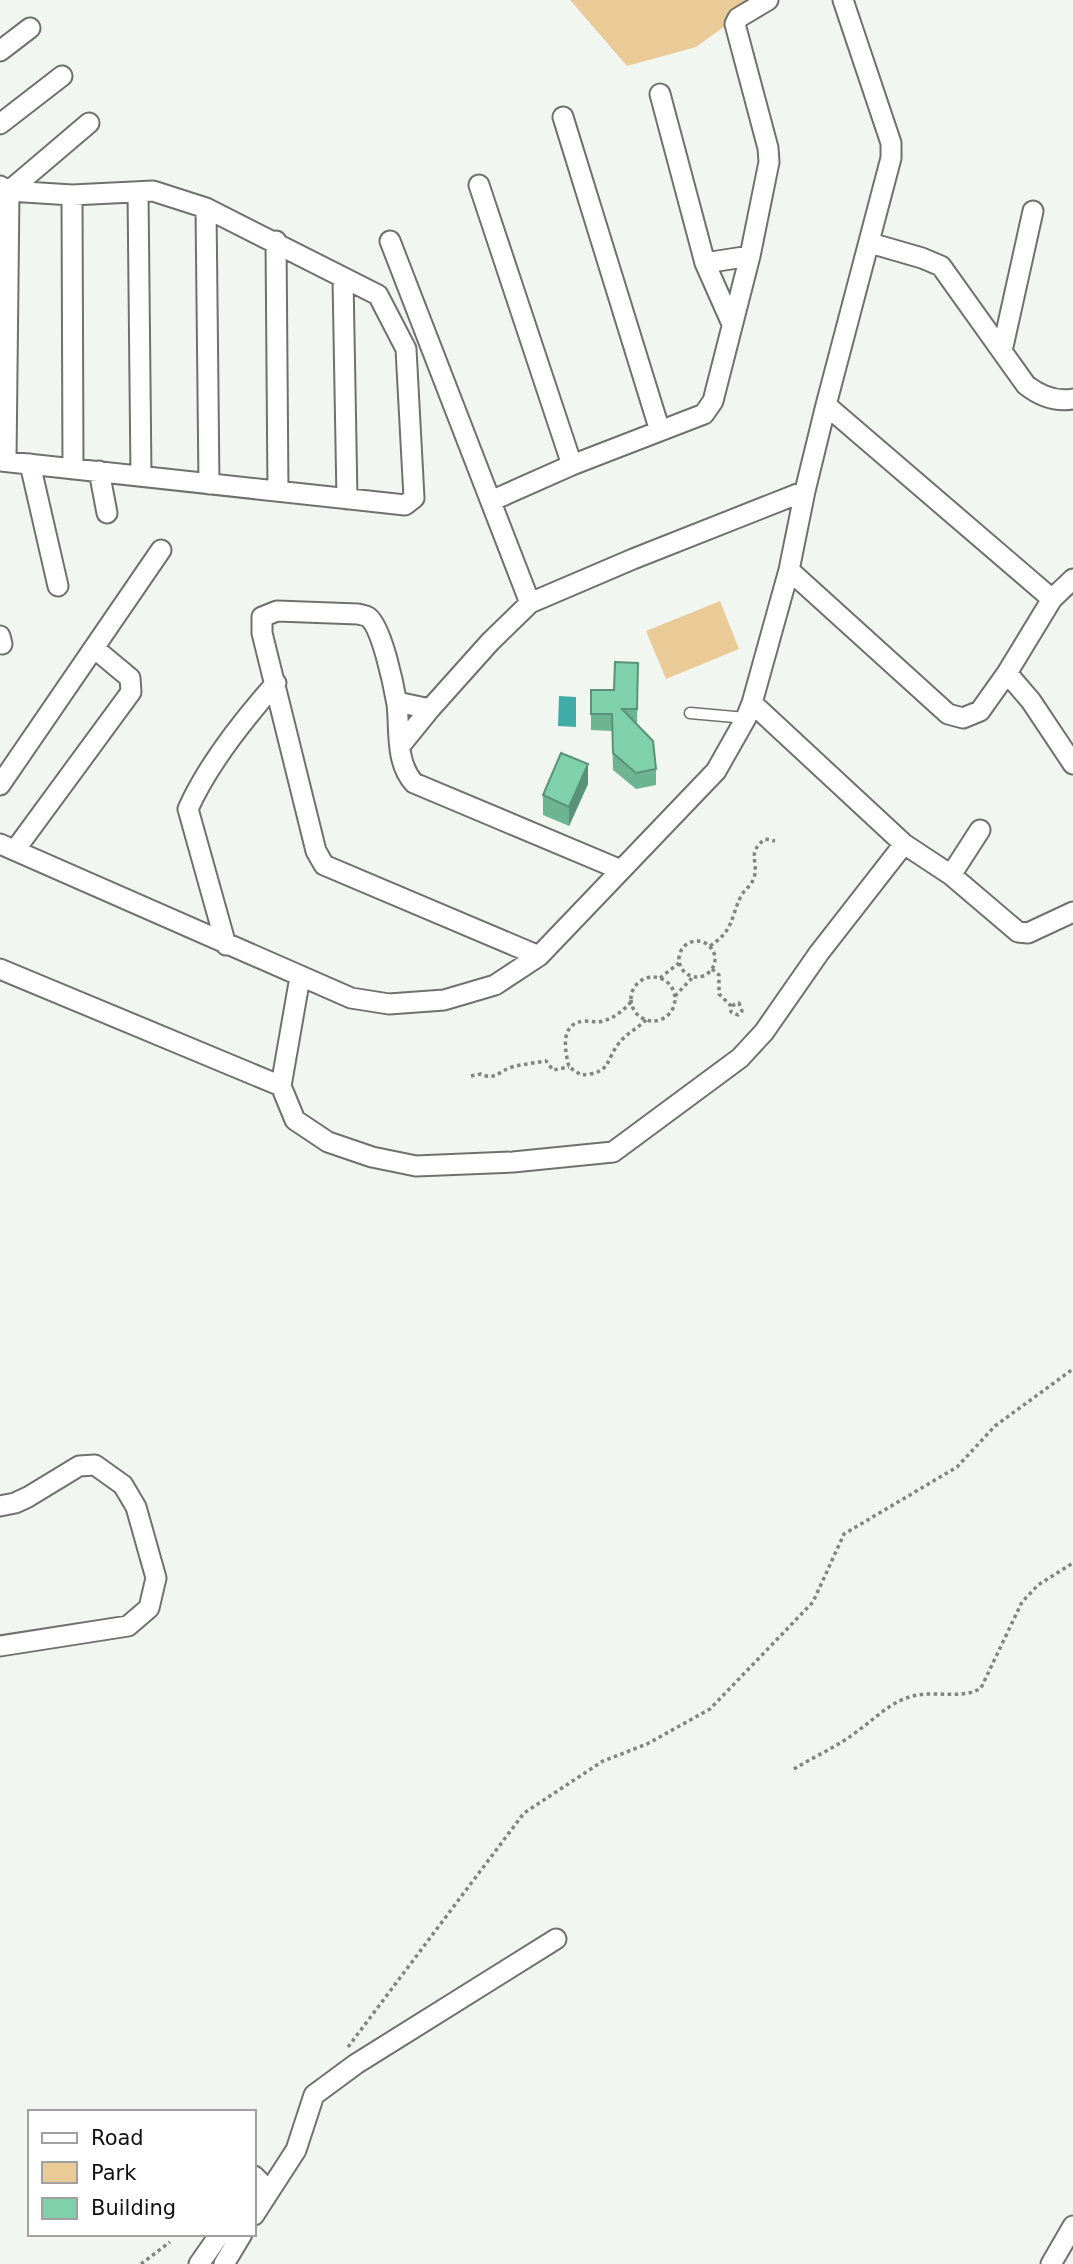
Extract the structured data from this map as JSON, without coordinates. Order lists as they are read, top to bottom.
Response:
{
  "legend": ["Road", "Park", "Building"]
}
